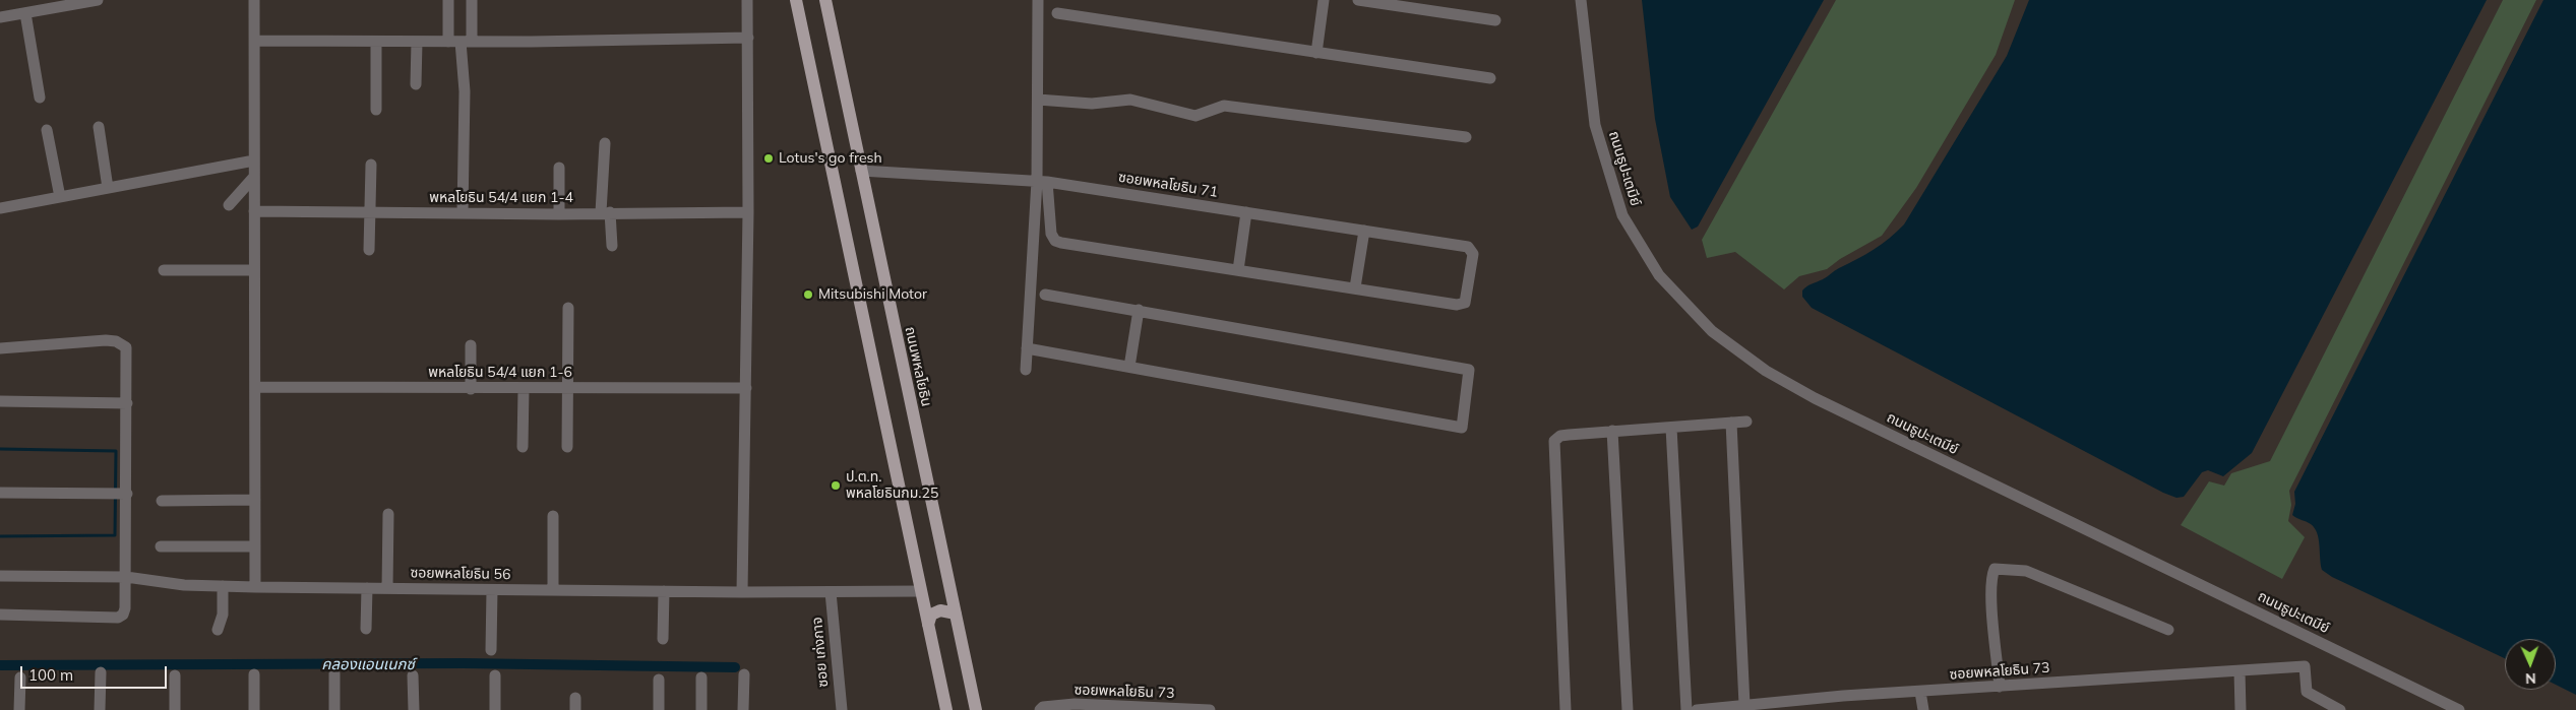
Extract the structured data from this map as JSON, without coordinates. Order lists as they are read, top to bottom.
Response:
{
  "streets": {
    "main road": ["ถนนพหลโยธิน"],
    "street": [
      "ถนนธูปะเตมีย์",
      "ซอยพหลโยธิน 71",
      "พหลโยธิน 54/4 แยก 1-4",
      "พหลโยธิน 54/4 แยก 1-6",
      "ซอยพหลโยธิน 56",
      "ซอย เก่งกาจ",
      "ซอยพหลโยธิน 73"
    ]
  },
  "crossings": [
    ["ซอยพหลโยธิน 71", "ถนนพหลโยธิน"],
    ["ซอยพหลโยธิน 56", "ซอย เก่งกาจ"]
  ],
  "water": ["คลองแอนเนกซ์"],
  "places": ["Lotus's go fresh", "Mitsubishi Motor", "ป.ต.ท. พหลโยธินกม.25"],
  "scale_bar": "100 m",
  "north": "bottom"
}
